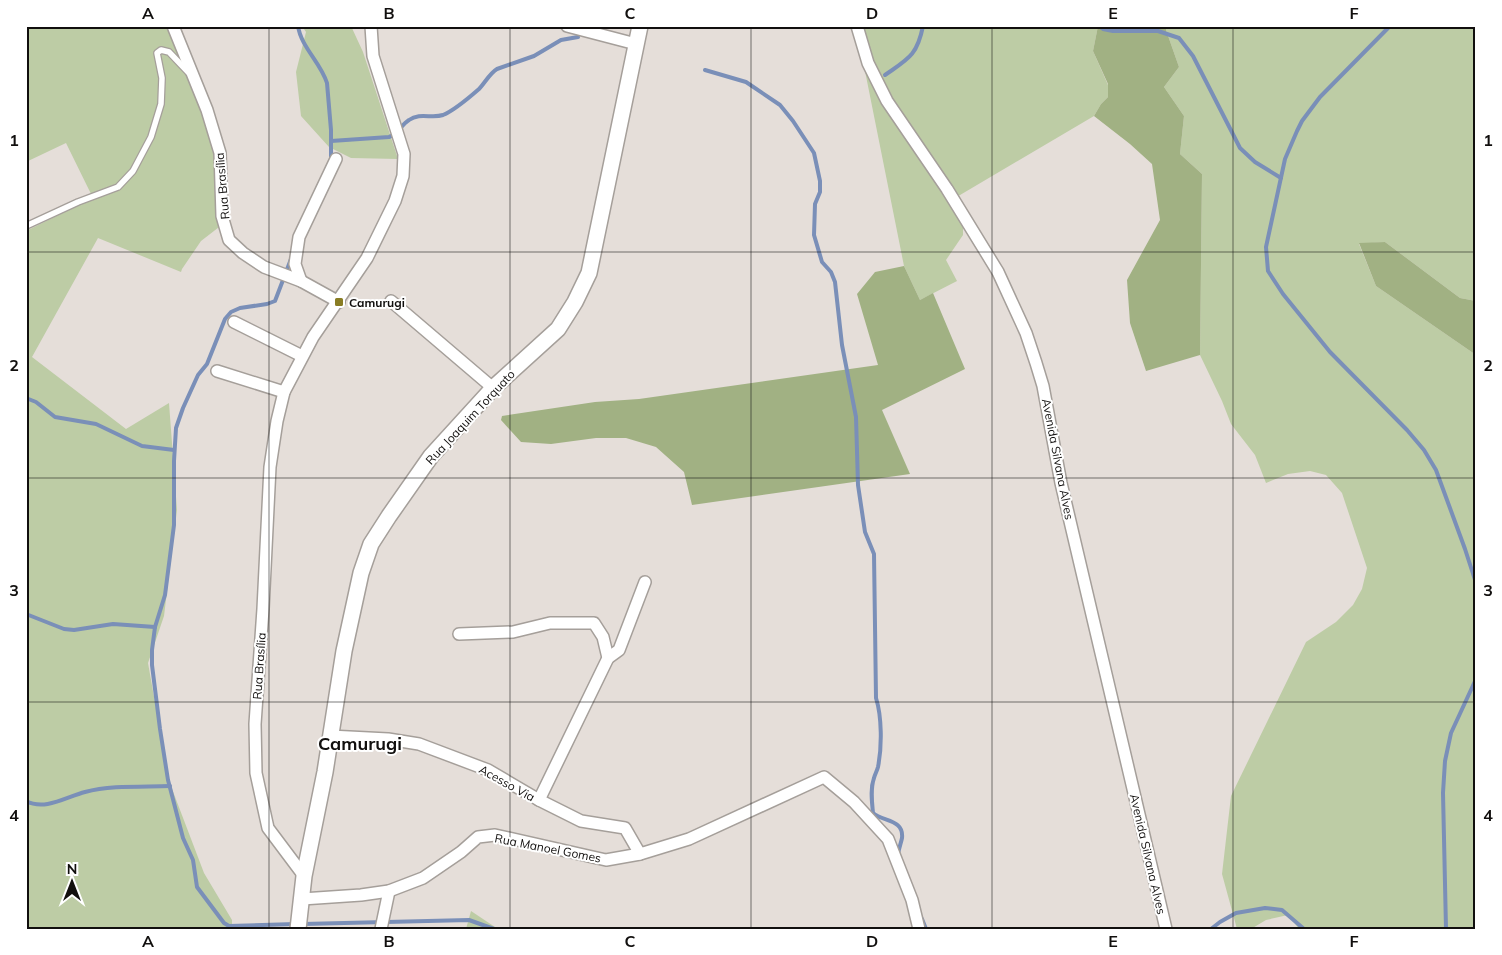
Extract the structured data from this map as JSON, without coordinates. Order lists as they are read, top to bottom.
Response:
{
  "streets": {
    "street": [
      "Rua Brasília",
      "Rua Joaquim Torquato",
      "Avenida Silvana Alves",
      "Acesso Via",
      "Rua Manoel Gomes"
    ]
  },
  "crossings": [
    ["Rua Brasília", "Rua Joaquim Torquato"],
    ["Rua Joaquim Torquato", "Acesso Via"],
    ["Acesso Via", "Rua Manoel Gomes"]
  ],
  "districts": ["Camurugi"],
  "places": {
    "transit": ["Camurugi"]
  },
  "north": "top",
  "grid": {
    "columns": [
      "A",
      "B",
      "C",
      "D",
      "E",
      "F"
    ],
    "rows": [
      "1",
      "2",
      "3",
      "4"
    ]
  }
}
